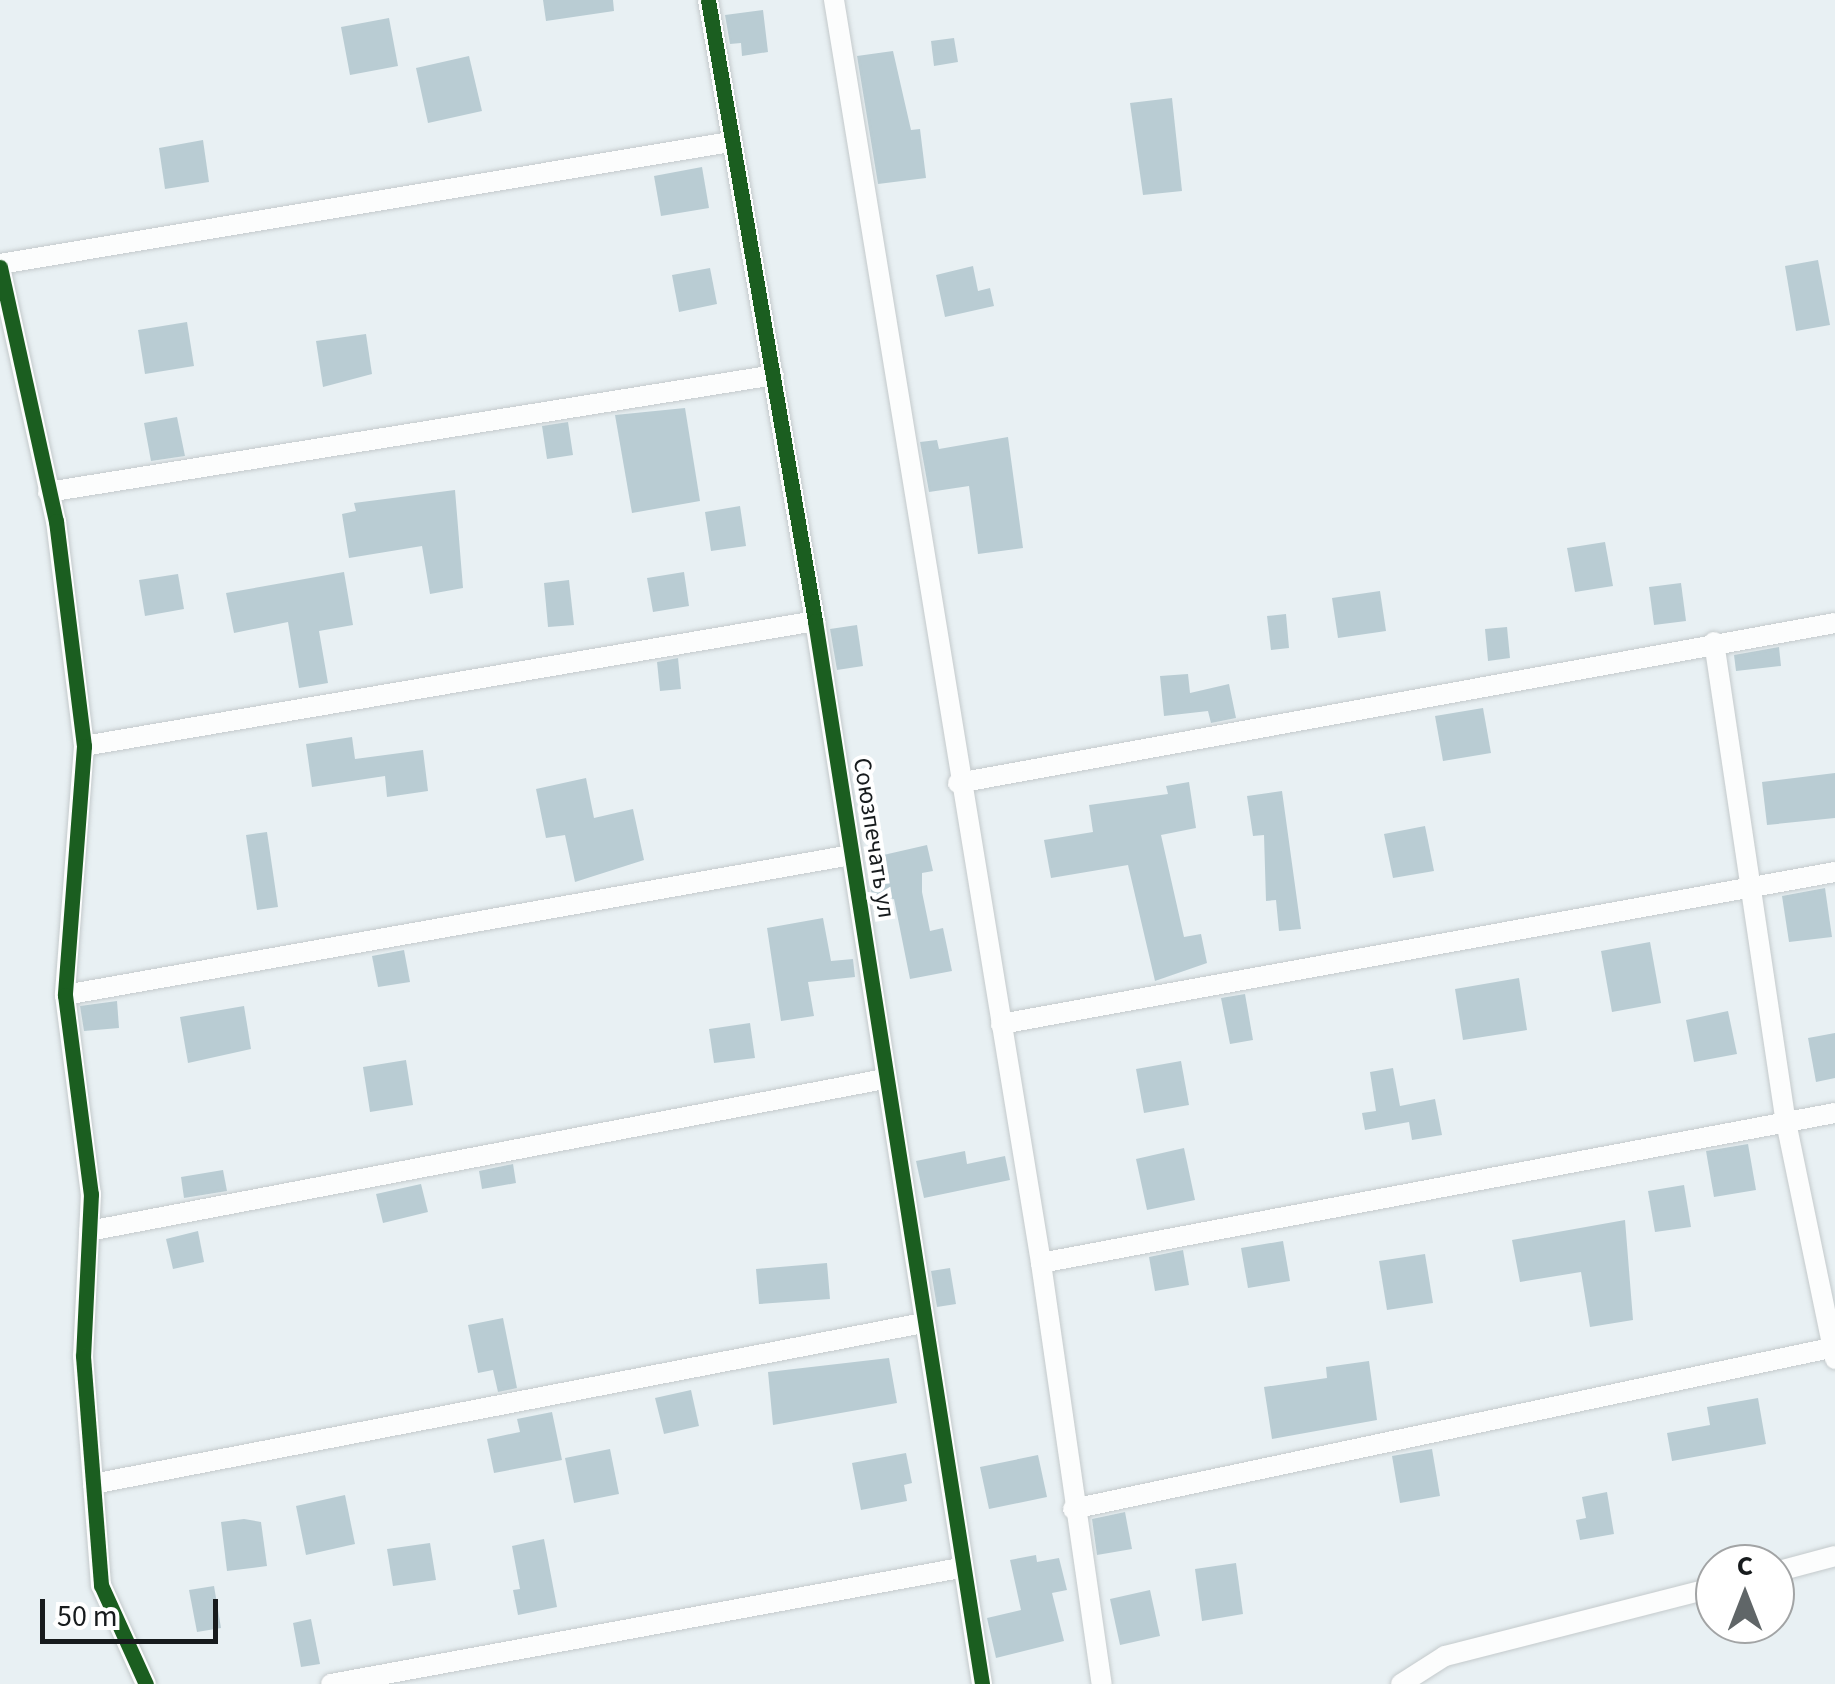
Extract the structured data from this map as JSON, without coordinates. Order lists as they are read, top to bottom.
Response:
{
  "streets": {
    "street": ["Союзпечать ул"]
  },
  "scale_bar": "50 m",
  "north": "top"
}
